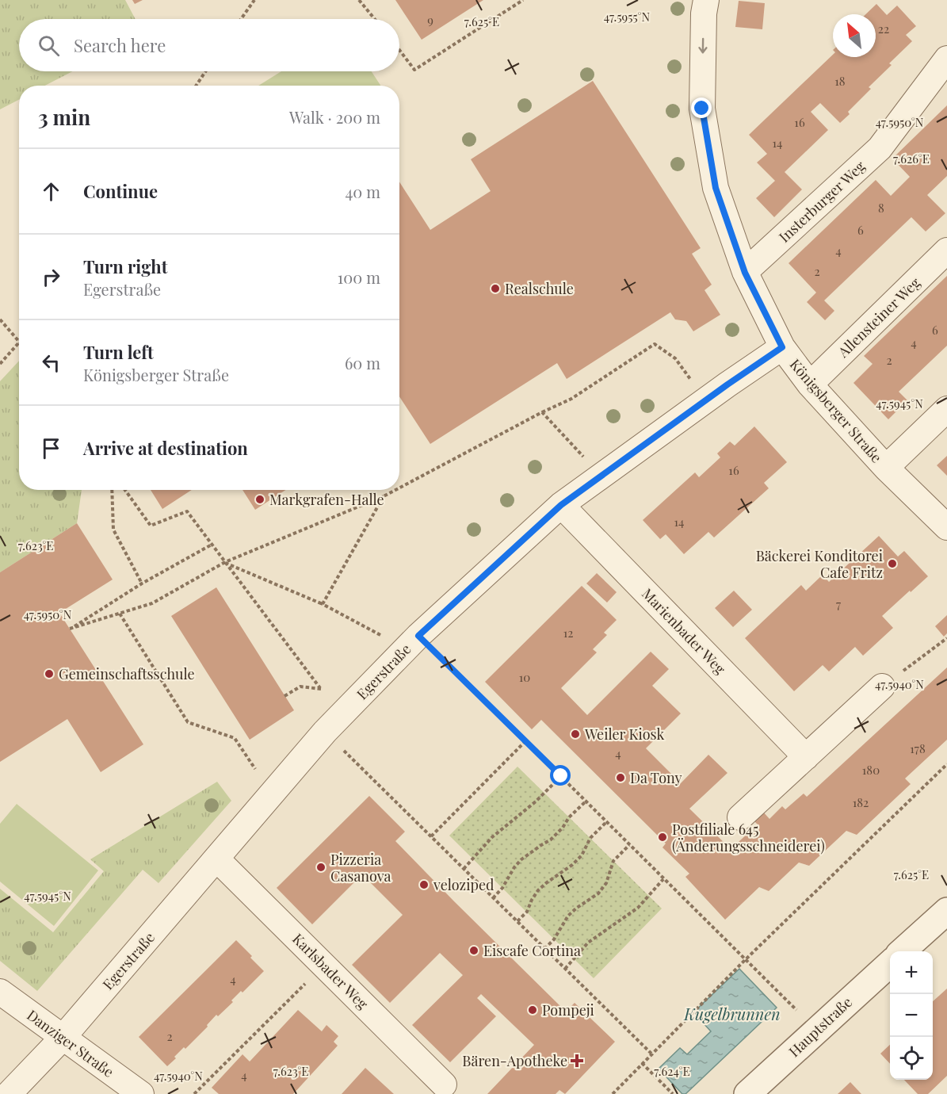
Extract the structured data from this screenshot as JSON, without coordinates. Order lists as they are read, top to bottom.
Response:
{
  "streets": {
    "street": [
      "Insterburger Weg",
      "Allensteiner Weg",
      "Königsberger Straße",
      "Marienbader Weg",
      "Egerstraße",
      "Karlsbader Weg",
      "Hauptstraße",
      "Danziger Straße"
    ]
  },
  "crossings": [
    ["Insterburger Weg", "Königsberger Straße"],
    ["Allensteiner Weg", "Königsberger Straße"],
    ["Königsberger Straße", "Egerstraße"],
    ["Marienbader Weg", "Egerstraße"],
    ["Egerstraße", "Karlsbader Weg"],
    ["Egerstraße", "Danziger Straße"]
  ],
  "one_way": ["Königsberger Straße"],
  "water": ["Kugelbrunnen"],
  "places": {
    "other": [
      "Realschule",
      "Markgrafen-Halle",
      "Bäckerei Konditorei Cafe Fritz",
      "Gemeinschaftsschule",
      "Weiler Kiosk",
      "Da Tony",
      "Postfiliale 645 (Änderungsschneiderei)",
      "Pizzeria Casanova",
      "veloziped",
      "Eiscafe Cortina",
      "Pompeji"
    ],
    "health": ["Bären-Apotheke"]
  },
  "house_numbers": [
    "9",
    "22",
    "18",
    "16",
    "14",
    "8",
    "6",
    "4",
    "2",
    "6",
    "4",
    "2",
    "16",
    "14",
    "7",
    "12",
    "10",
    "178",
    "4",
    "180",
    "182",
    "4",
    "2",
    "4"
  ],
  "north": "top left",
  "page": {
    "search": "Search here",
    "heading": ["3 min", "Walk · 200 m"],
    "list": [
      ["Continue", "40 m"],
      ["Turn right", "Egerstraße", "100 m"],
      ["Turn left", "Königsberger Straße", "60 m"],
      "Arrive at destination"
    ],
    "map_buttons": ["+", "−"]
  },
  "coordinates": [
    "47.5955°N",
    "7.625°E",
    "47.5950°N",
    "7.626°E",
    "47.5945°N",
    "7.623°E",
    "47.5940°N",
    "7.624°E"
  ]
}
